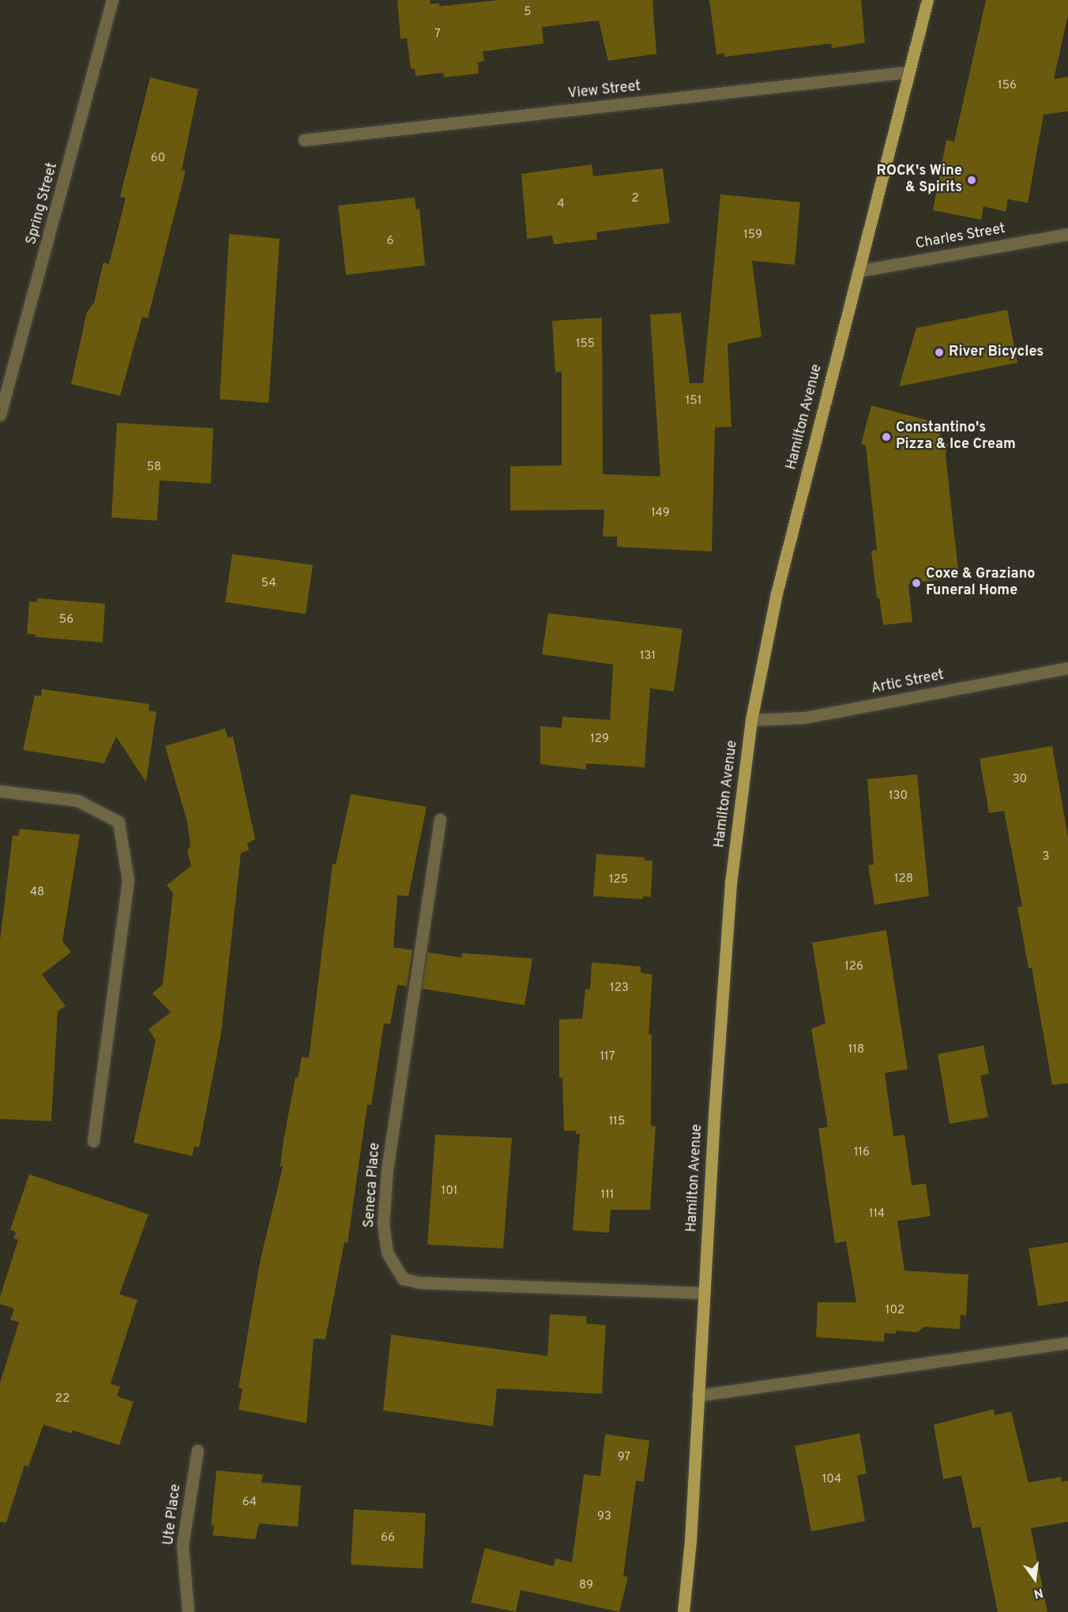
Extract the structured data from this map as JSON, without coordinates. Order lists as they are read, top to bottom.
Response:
{
  "streets": {
    "main road": ["Hamilton Avenue"],
    "street": [
      "View Street",
      "Spring Street",
      "Charles Street",
      "Artic Street",
      "Seneca Place",
      "Ute Place"
    ]
  },
  "crossings": [
    ["View Street", "Hamilton Avenue"],
    ["Charles Street", "Hamilton Avenue"],
    ["Hamilton Avenue", "Artic Street"],
    ["Hamilton Avenue", "Seneca Place"]
  ],
  "places": [
    "ROCK's Wine & Spirits",
    "River Bicycles",
    "Constantino's Pizza & Ice Cream",
    "Coxe & Graziano Funeral Home"
  ],
  "house_numbers": [
    "5",
    "7",
    "156",
    "60",
    "2",
    "4",
    "159",
    "6",
    "155",
    "151",
    "58",
    "149",
    "54",
    "56",
    "131",
    "129",
    "30",
    "130",
    "3",
    "128",
    "125",
    "48",
    "126",
    "123",
    "118",
    "117",
    "115",
    "116",
    "101",
    "111",
    "114",
    "102",
    "22",
    "97",
    "104",
    "64",
    "93",
    "66",
    "89"
  ],
  "north": "bottom"
}
